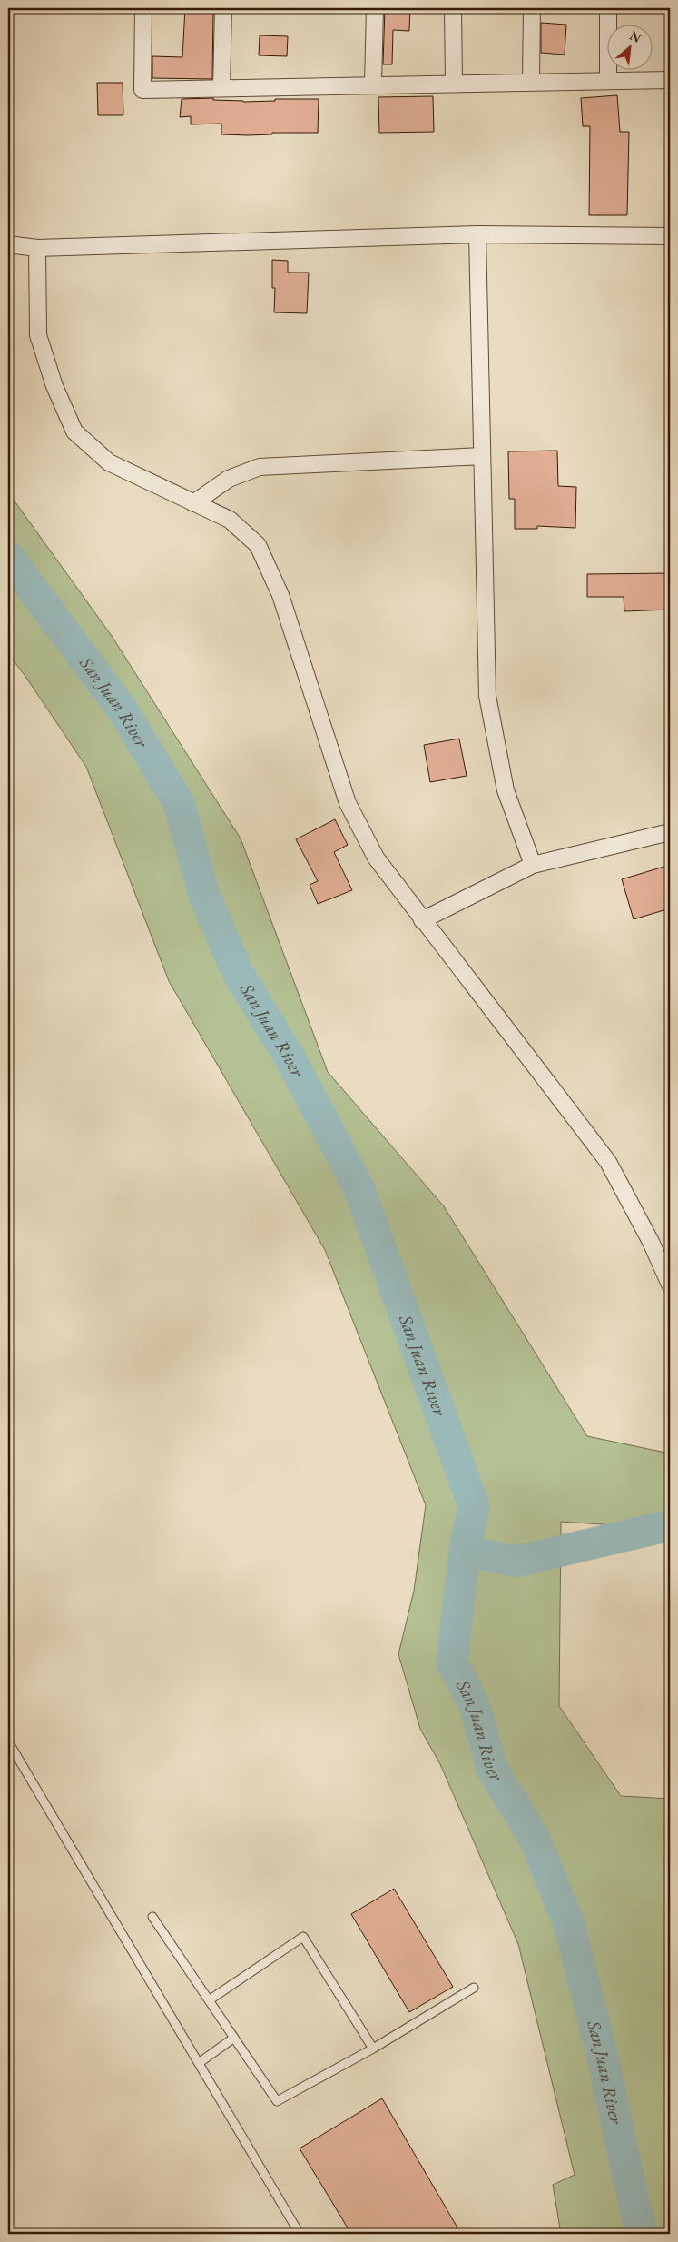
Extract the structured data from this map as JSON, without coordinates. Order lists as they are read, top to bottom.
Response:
{
  "water": ["San Juan River"],
  "north": "top right"
}
